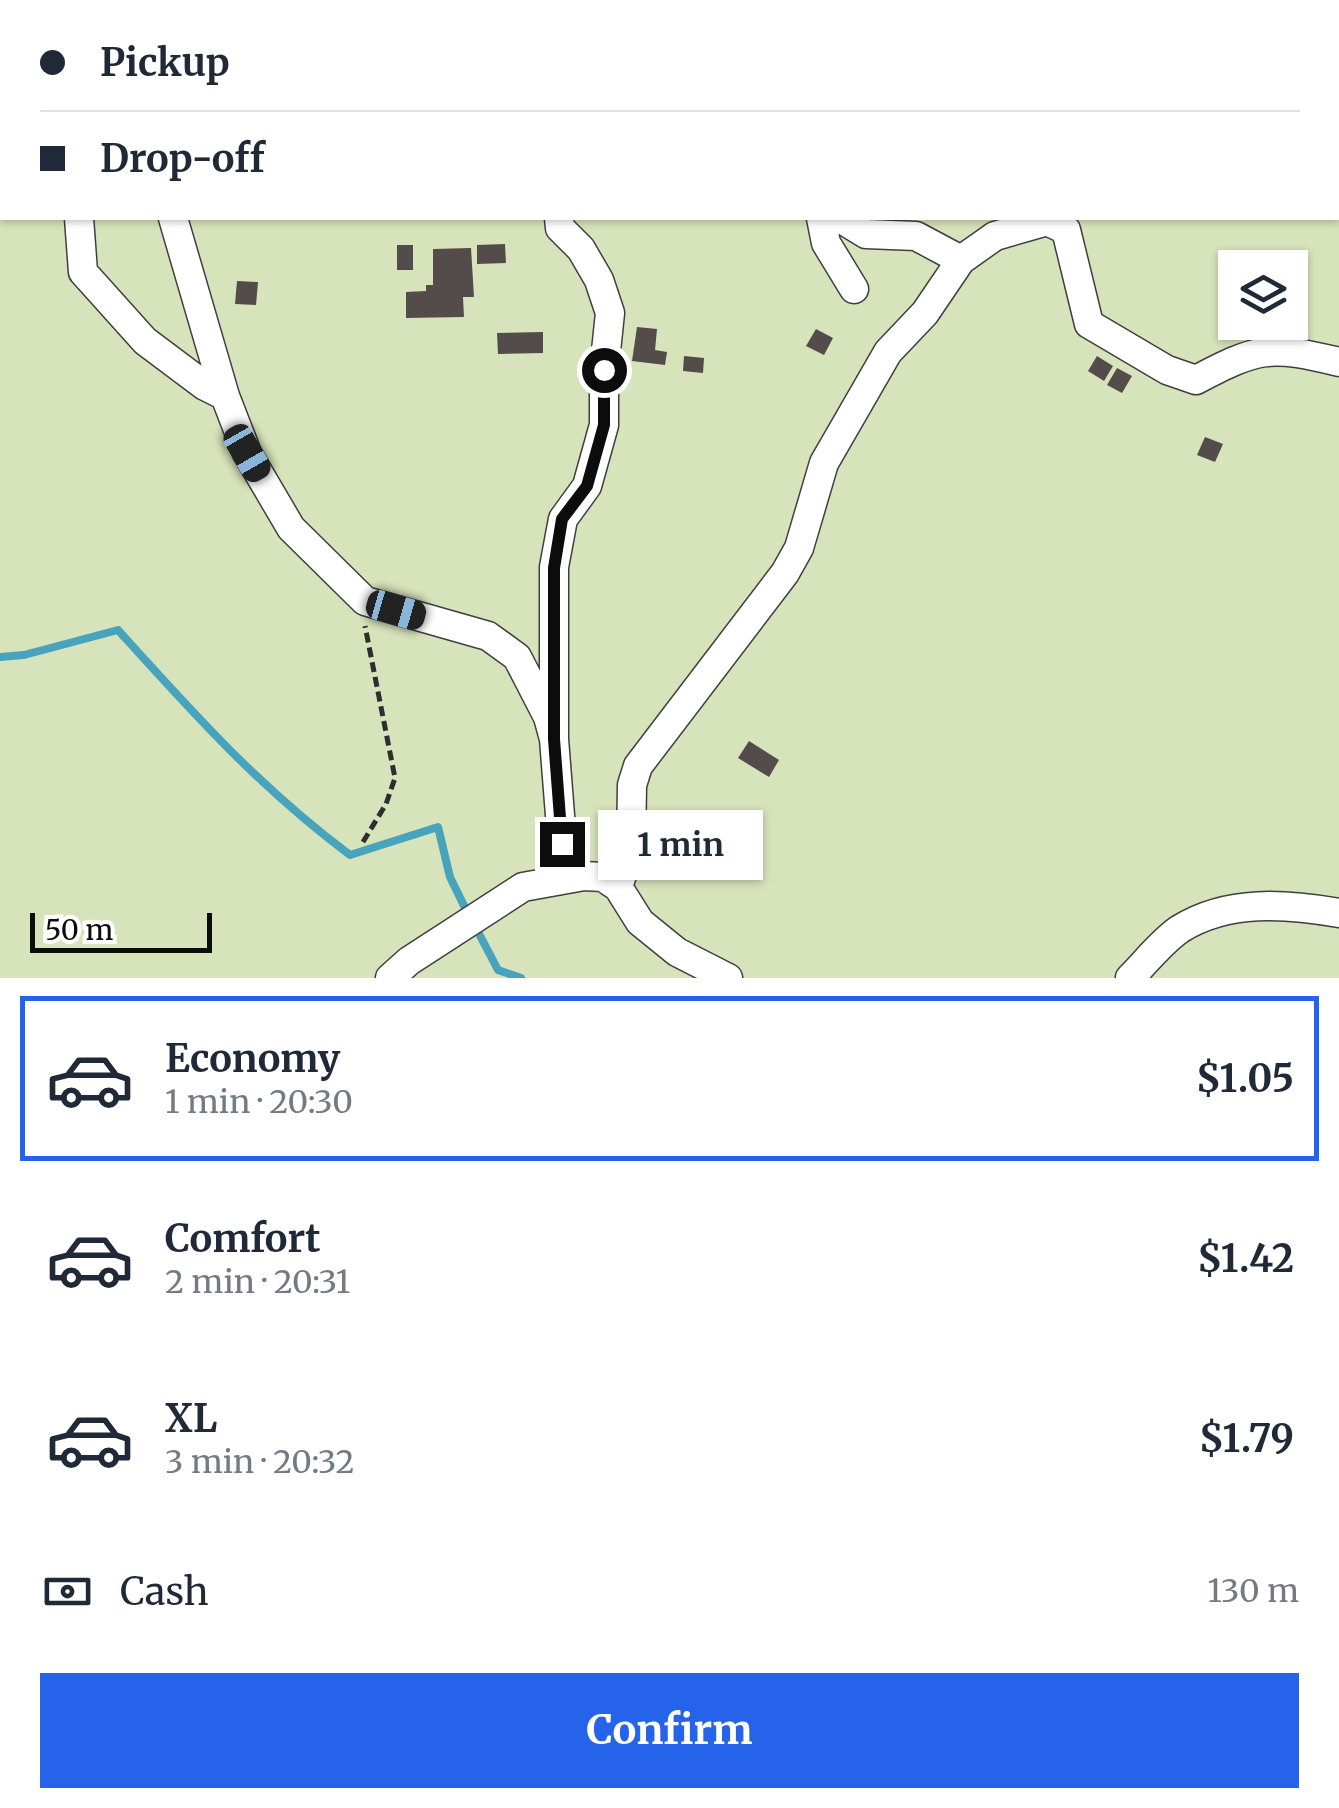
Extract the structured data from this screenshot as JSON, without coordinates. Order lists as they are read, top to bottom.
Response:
{
  "scale_bar": "50 m",
  "page": {
    "banner": ["Pickup", "Drop-off"],
    "bubble": "1 min",
    "scale": "50 m",
    "list": [
      {
        "name": "Economy",
        "note": "1 min · 20:30",
        "value": "$1.05"
      },
      {
        "name": "Comfort",
        "note": "2 min · 20:31",
        "value": "$1.42"
      },
      {
        "name": "XL",
        "note": "3 min · 20:32",
        "value": "$1.79"
      }
    ],
    "pay": ["Cash", "130 m"],
    "buttons": "Confirm"
  }
}
